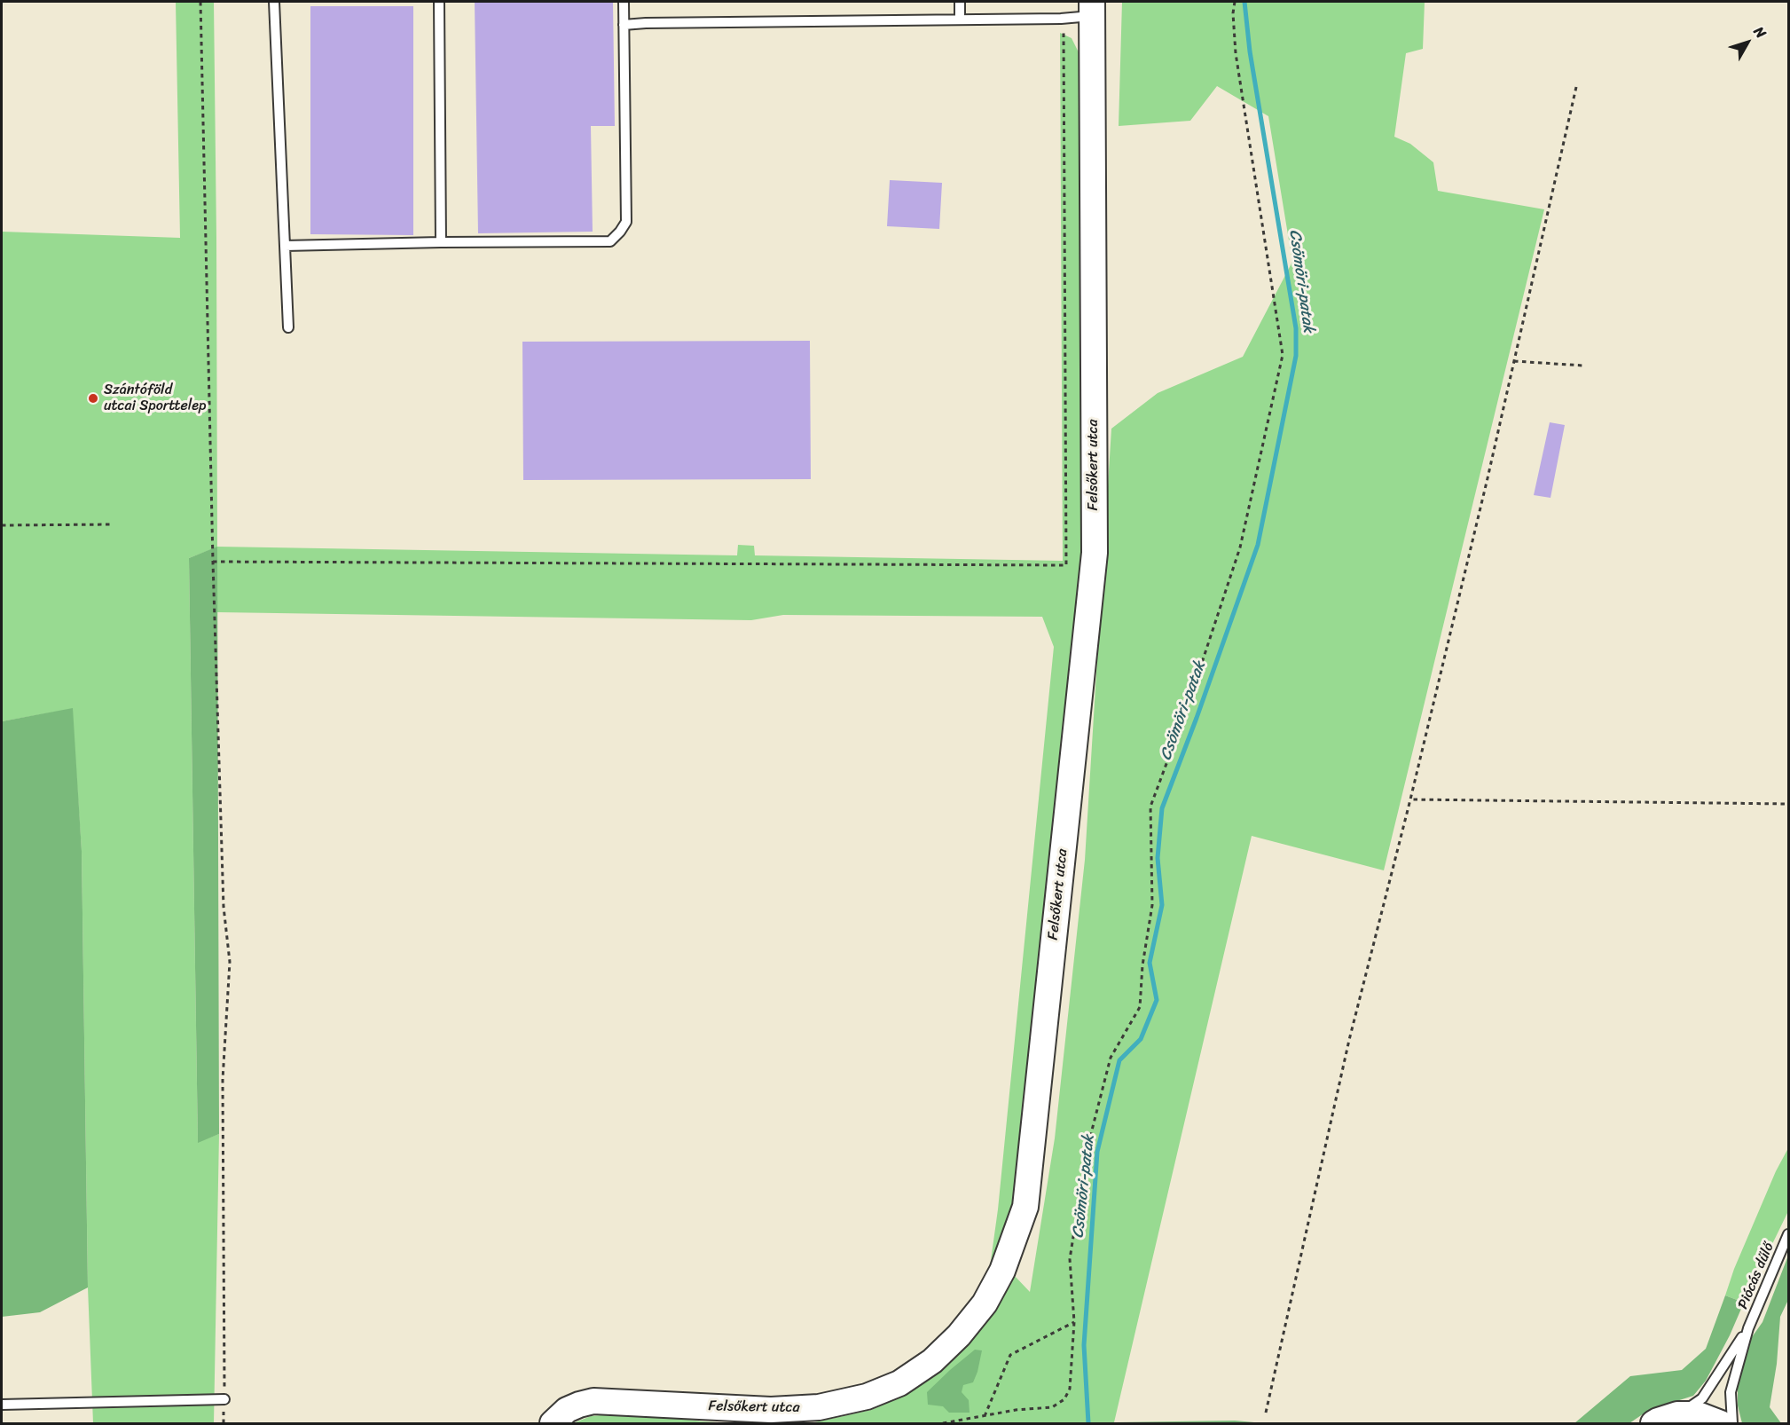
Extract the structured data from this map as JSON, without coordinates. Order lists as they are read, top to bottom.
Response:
{
  "streets": {
    "street": ["Felsőkert utca"],
    "lane": ["Piócás dűlő"]
  },
  "water": ["Csömöri-patak"],
  "places": ["Szántóföld utcai Sporttelep"],
  "north": "top right"
}
